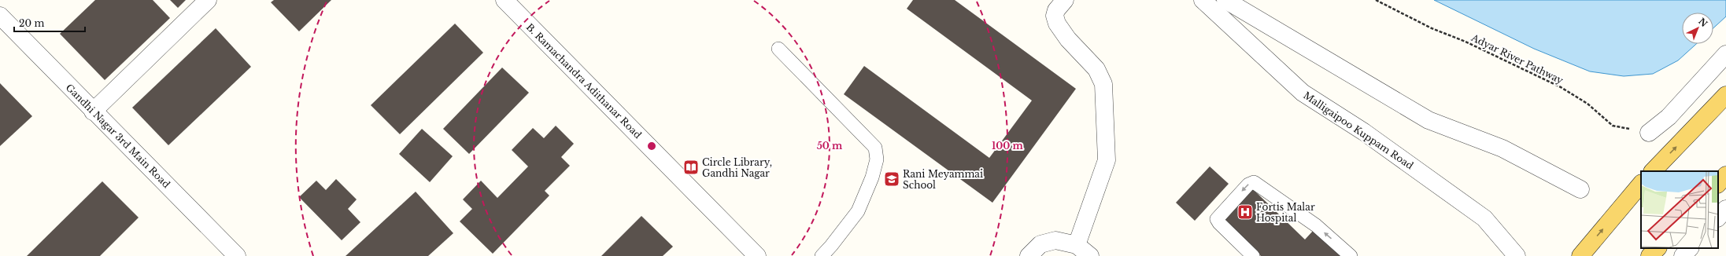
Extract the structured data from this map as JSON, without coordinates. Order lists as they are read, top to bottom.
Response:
{
  "streets": {
    "street": ["B. Ramachandra Adithanar Road", "Malligaipoo Kuppam Road", "Gandhi Nagar 3rd Main Road"],
    "path": ["Adyar River Pathway"]
  },
  "places": {
    "library": ["Circle Library, Gandhi Nagar"],
    "school or university": ["Rani Meyammai School"],
    "hospital": ["Fortis Malar Hospital"]
  },
  "scale_bar": "20 m",
  "north": "top right",
  "rings": ["50 m", "100 m"]
}
